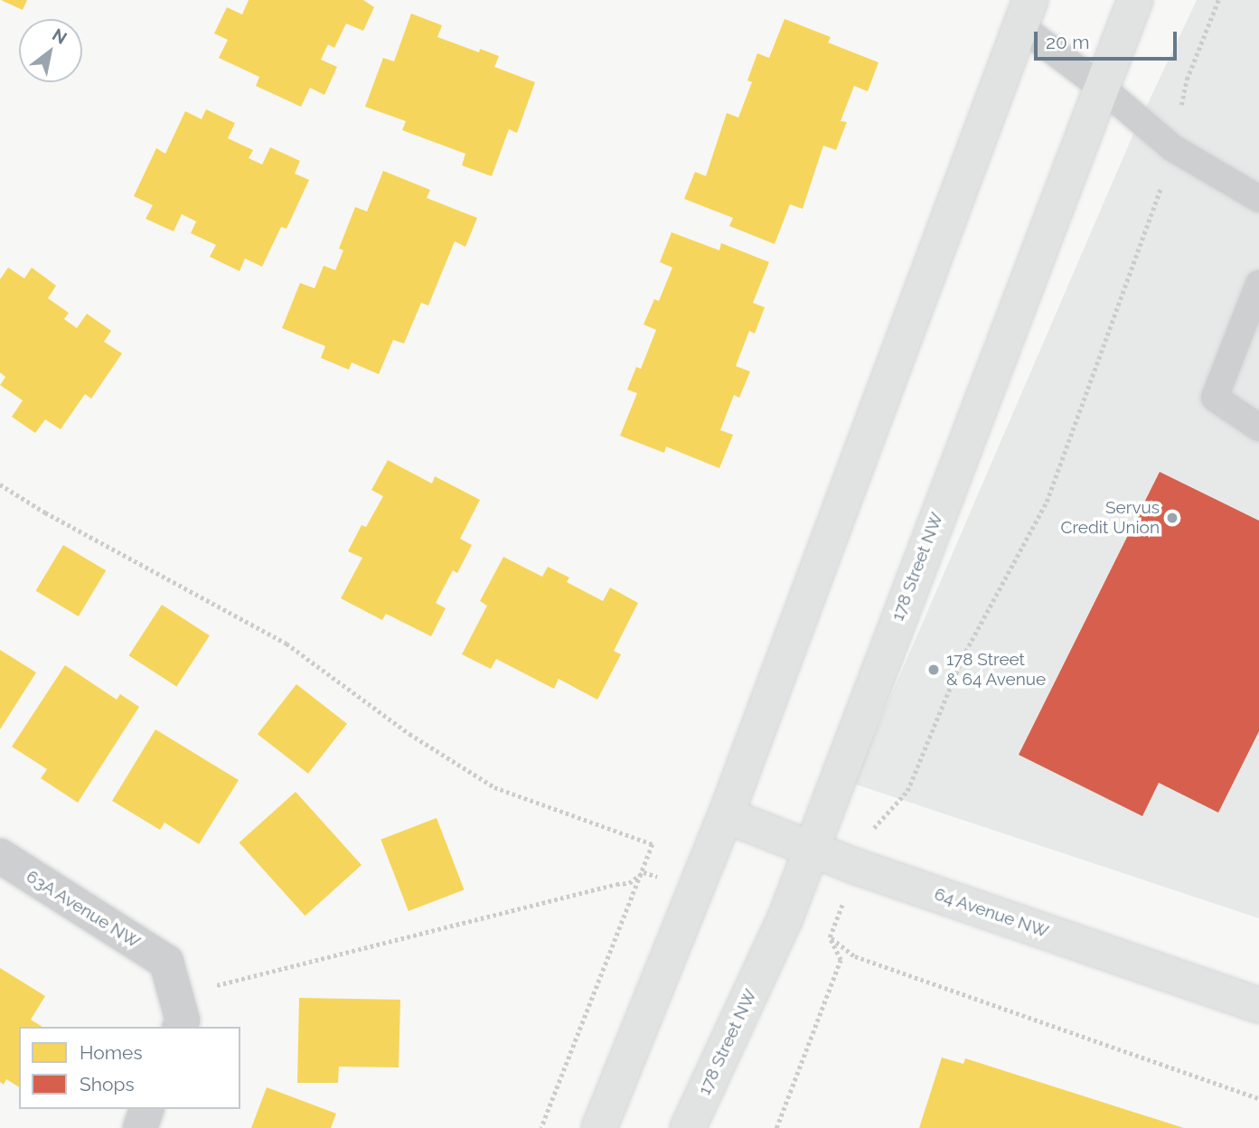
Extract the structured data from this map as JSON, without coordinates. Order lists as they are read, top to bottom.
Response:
{
  "streets": {
    "main road": ["178 Street NW", "64 Avenue NW"],
    "street": ["63A Avenue NW"]
  },
  "crossings": [
    ["178 Street NW", "64 Avenue NW"]
  ],
  "places": ["Servus Credit Union", "178 Street & 64 Avenue"],
  "legend": ["Homes", "Shops"],
  "scale_bar": "20 m",
  "north": "top right"
}
